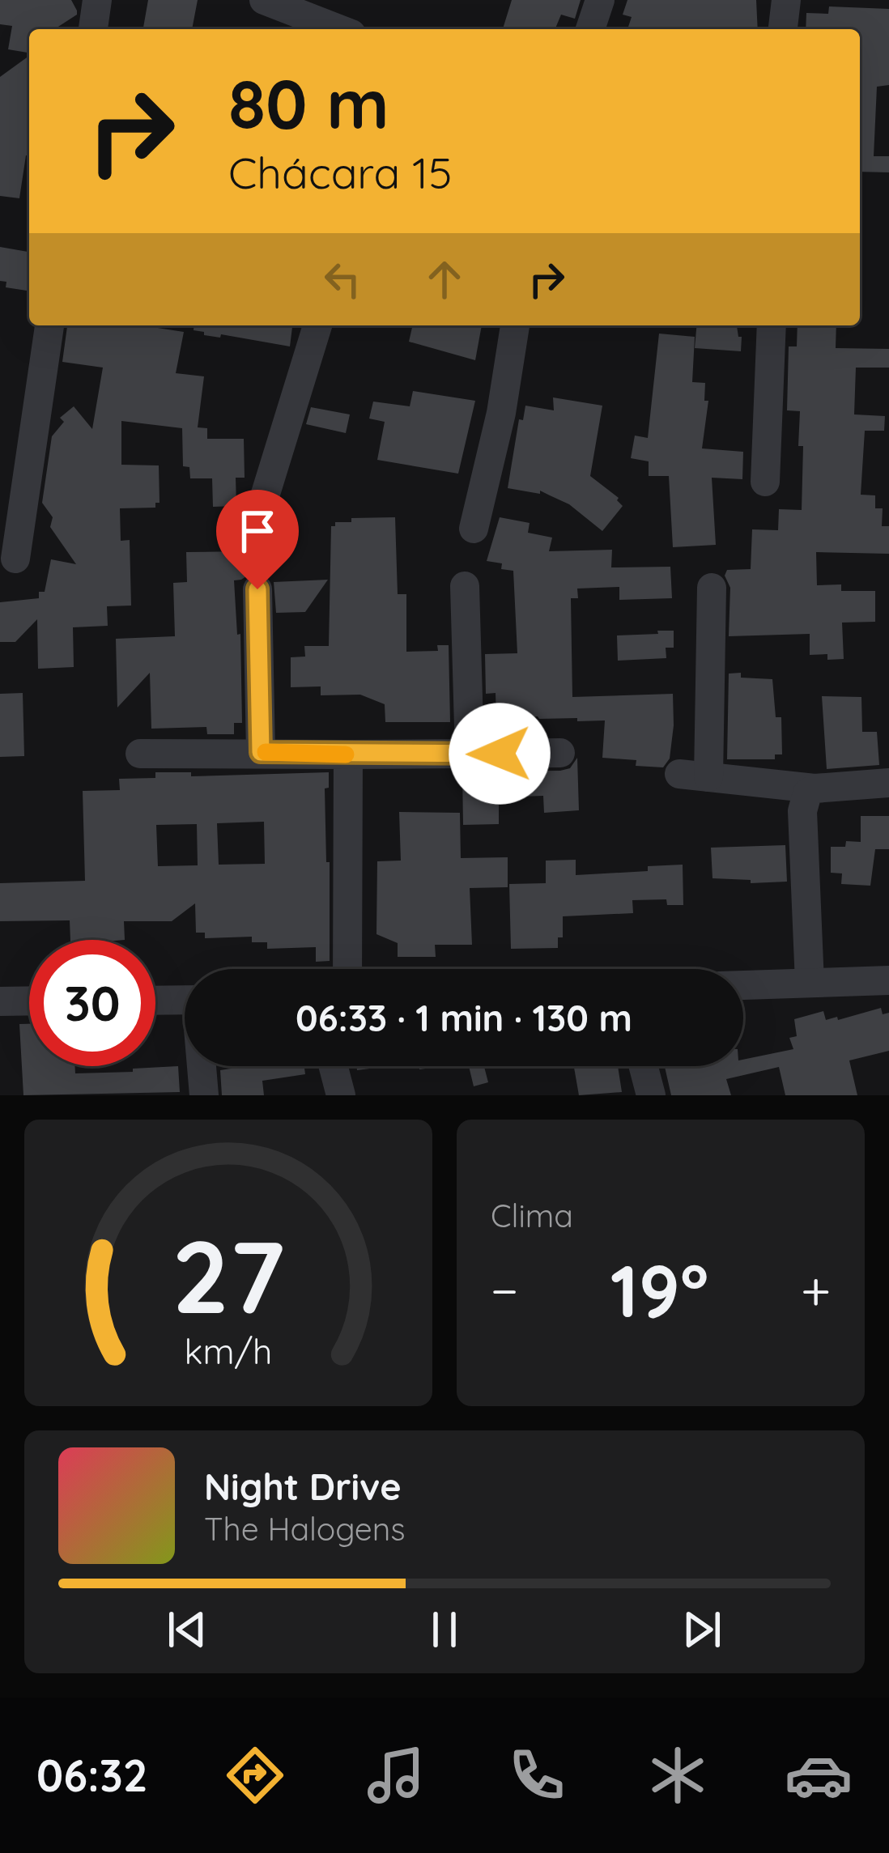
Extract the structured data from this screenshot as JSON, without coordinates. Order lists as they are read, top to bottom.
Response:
{
  "page": {
    "turn": ["80 m", "Chácara 15"],
    "limit": "30",
    "trip": "06:33 · 1 min · 130 m",
    "tile": "Clima",
    "heat": ["−", "19°", "+"],
    "song": ["Night Drive", "The Halogens"],
    "tabs": "06:32",
    "gauge": ["27", "km/h"]
  }
}
